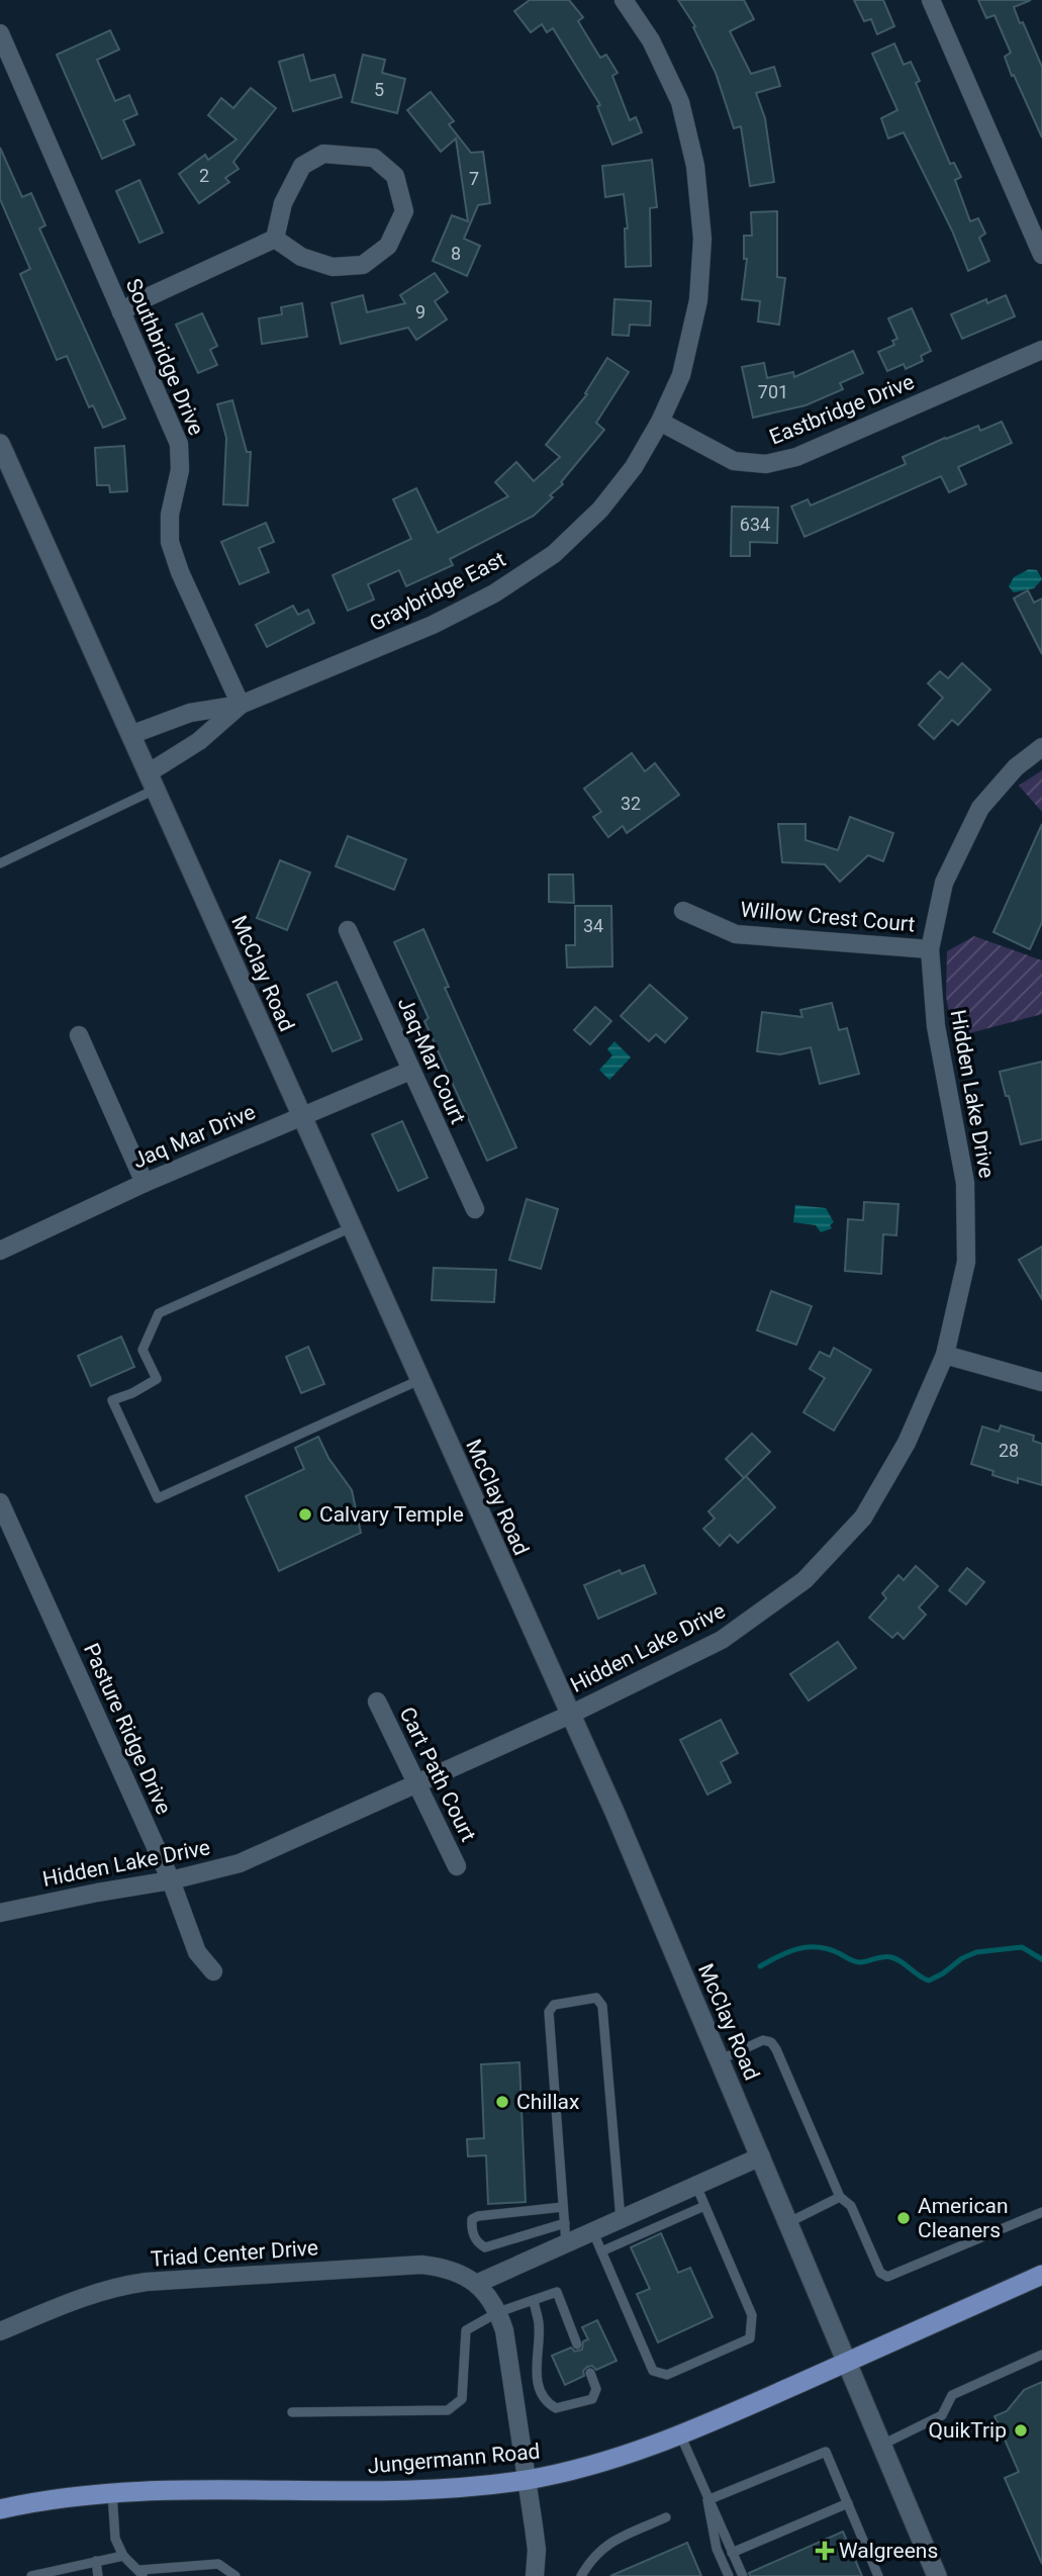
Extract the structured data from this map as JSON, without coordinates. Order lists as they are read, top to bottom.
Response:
{
  "streets": {
    "main road": ["McClay Road", "Jungermann Road"],
    "street": [
      "Southbridge Drive",
      "Eastbridge Drive",
      "Graybridge East",
      "Willow Crest Court",
      "Jaq-Mar Court",
      "Hidden Lake Drive",
      "Jaq Mar Drive",
      "Pasture Ridge Drive",
      "Cart Path Court",
      "Triad Center Drive"
    ]
  },
  "crossings": [
    ["Southbridge Drive", "Graybridge East"],
    ["Eastbridge Drive", "Graybridge East"],
    ["Graybridge East", "McClay Road"],
    ["Willow Crest Court", "Hidden Lake Drive"],
    ["McClay Road", "Hidden Lake Drive"],
    ["McClay Road", "Jaq Mar Drive"],
    ["McClay Road", "Jungermann Road"],
    ["Jaq-Mar Court", "Jaq Mar Drive"],
    ["Hidden Lake Drive", "Pasture Ridge Drive"],
    ["Hidden Lake Drive", "Cart Path Court"],
    ["Triad Center Drive", "Jungermann Road"]
  ],
  "places": {
    "other": [
      "Calvary Temple",
      "Chillax",
      "American Cleaners",
      "QuikTrip"
    ],
    "health": ["Walgreens"]
  },
  "house_numbers": [
    "5",
    "2",
    "7",
    "8",
    "9",
    "701",
    "634",
    "32",
    "34",
    "28"
  ]
}
